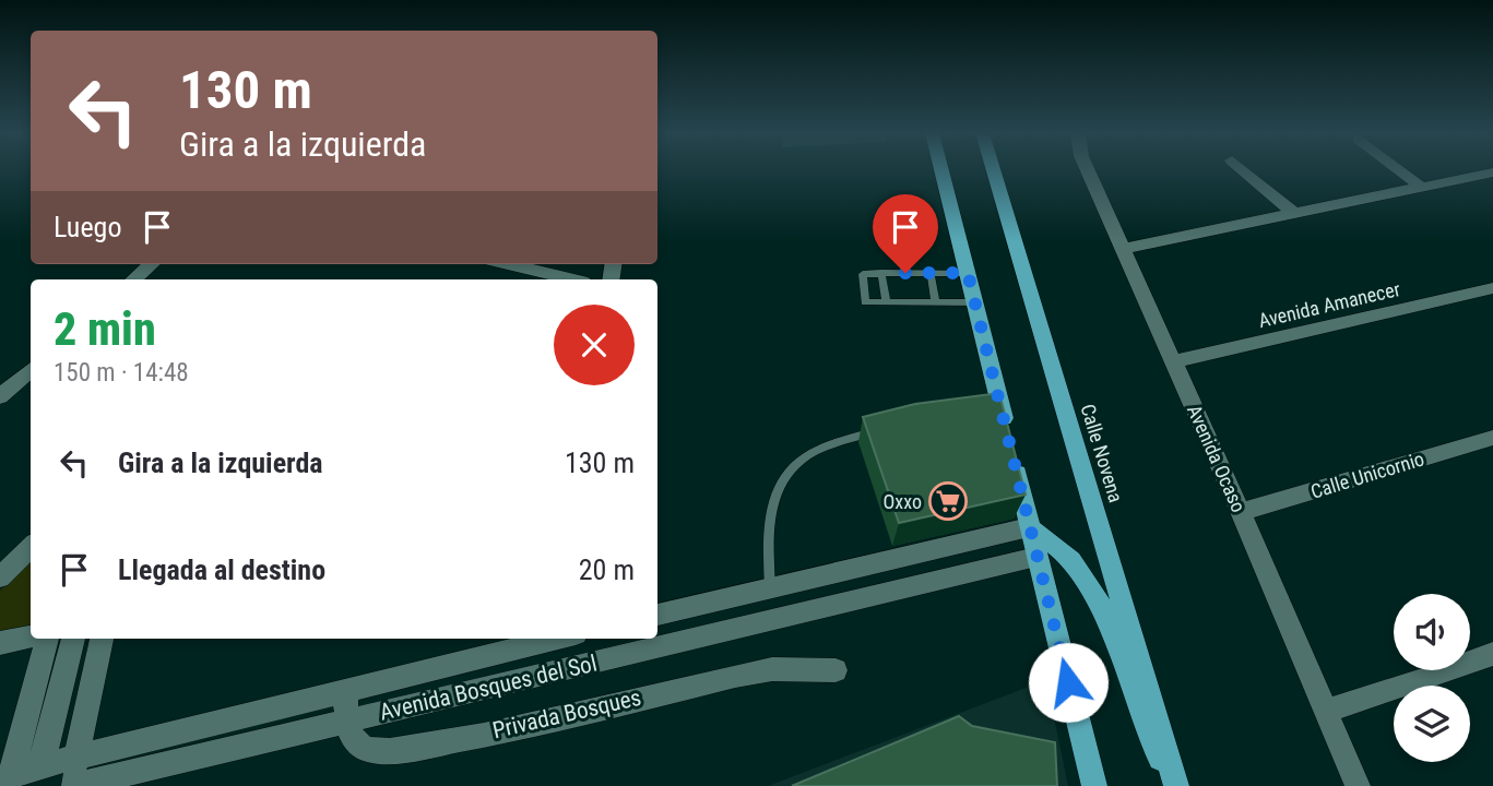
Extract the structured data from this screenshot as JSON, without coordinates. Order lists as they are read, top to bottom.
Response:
{
  "streets": {
    "main road": ["Calle Novena"],
    "street": [
      "Avenida Amanecer",
      "Avenida Ocaso",
      "Calle Unicornio",
      "Avenida Bosques del Sol",
      "Privada Bosques"
    ]
  },
  "crossings": [
    ["Avenida Amanecer", "Avenida Ocaso"],
    ["Avenida Ocaso", "Calle Unicornio"],
    ["Avenida Bosques del Sol", "Privada Bosques"]
  ],
  "places": {
    "supermarket": ["Oxxo"]
  },
  "page": {
    "turn": ["130 m", "Gira a la izquierda"],
    "then": "Luego",
    "heading": ["2 min", "150 m · 14:48"],
    "list": [
      {
        "name": "Gira a la izquierda",
        "value": "130 m"
      },
      {
        "name": "Llegada al destino",
        "value": "20 m"
      }
    ]
  }
}
